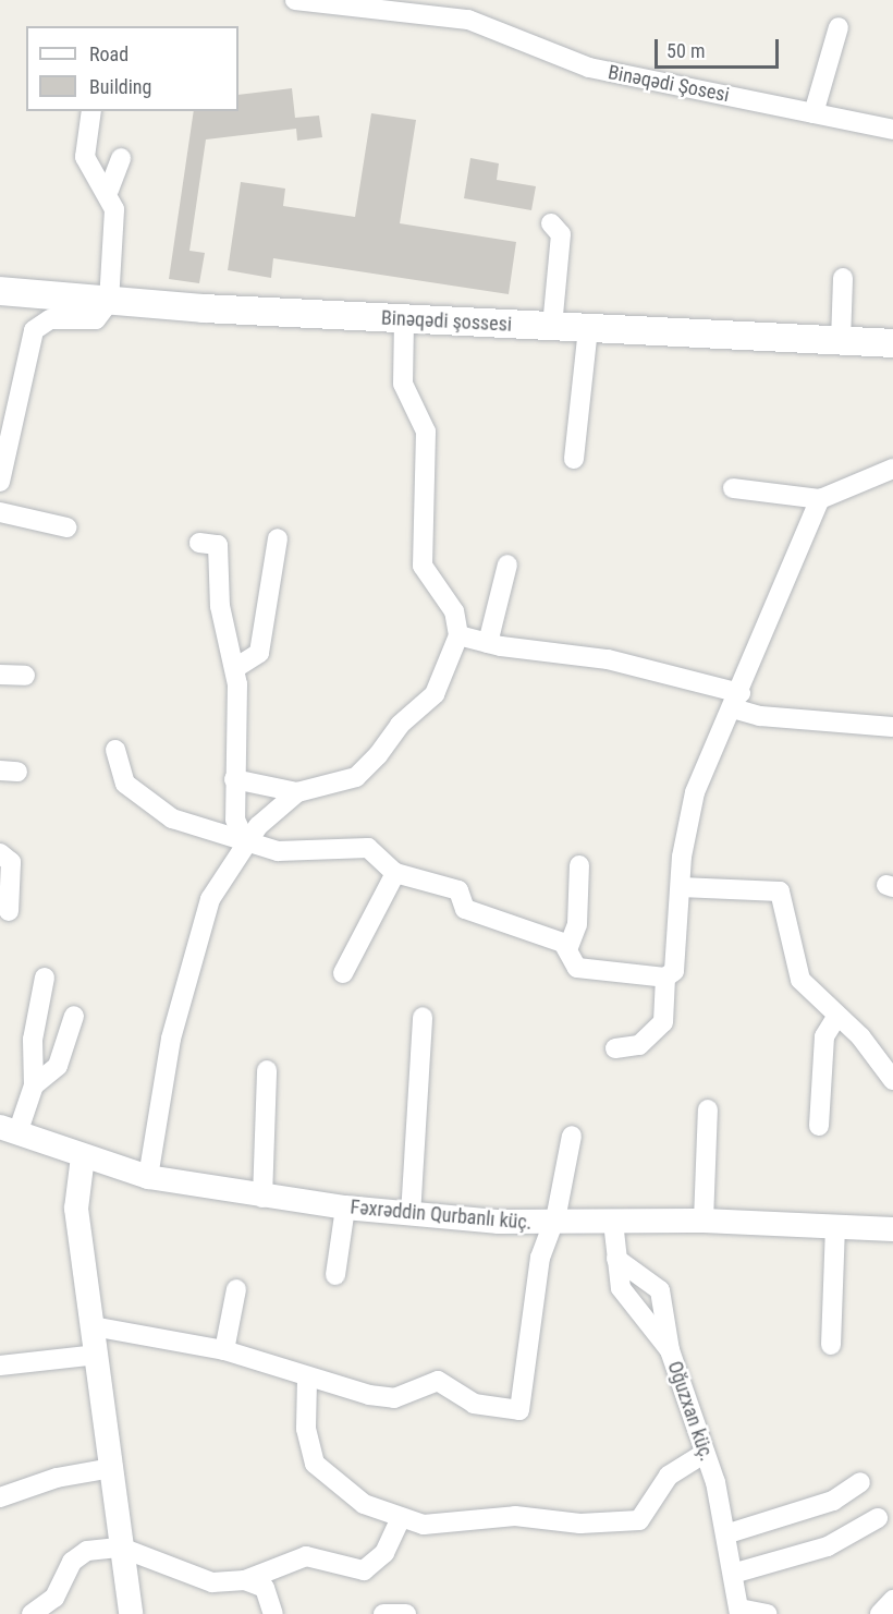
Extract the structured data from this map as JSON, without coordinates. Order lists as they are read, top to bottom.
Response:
{
  "streets": {
    "main road": ["Binəqədi şossesi"],
    "street": ["Binəqədi Şosesi", "Fəxrəddin Qurbanlı küç.", "Oğuzxan küç."]
  },
  "crossings": [
    ["Fəxrəddin Qurbanlı küç.", "Oğuzxan küç."]
  ],
  "legend": ["Road", "Building"],
  "scale_bar": "50 m"
}
